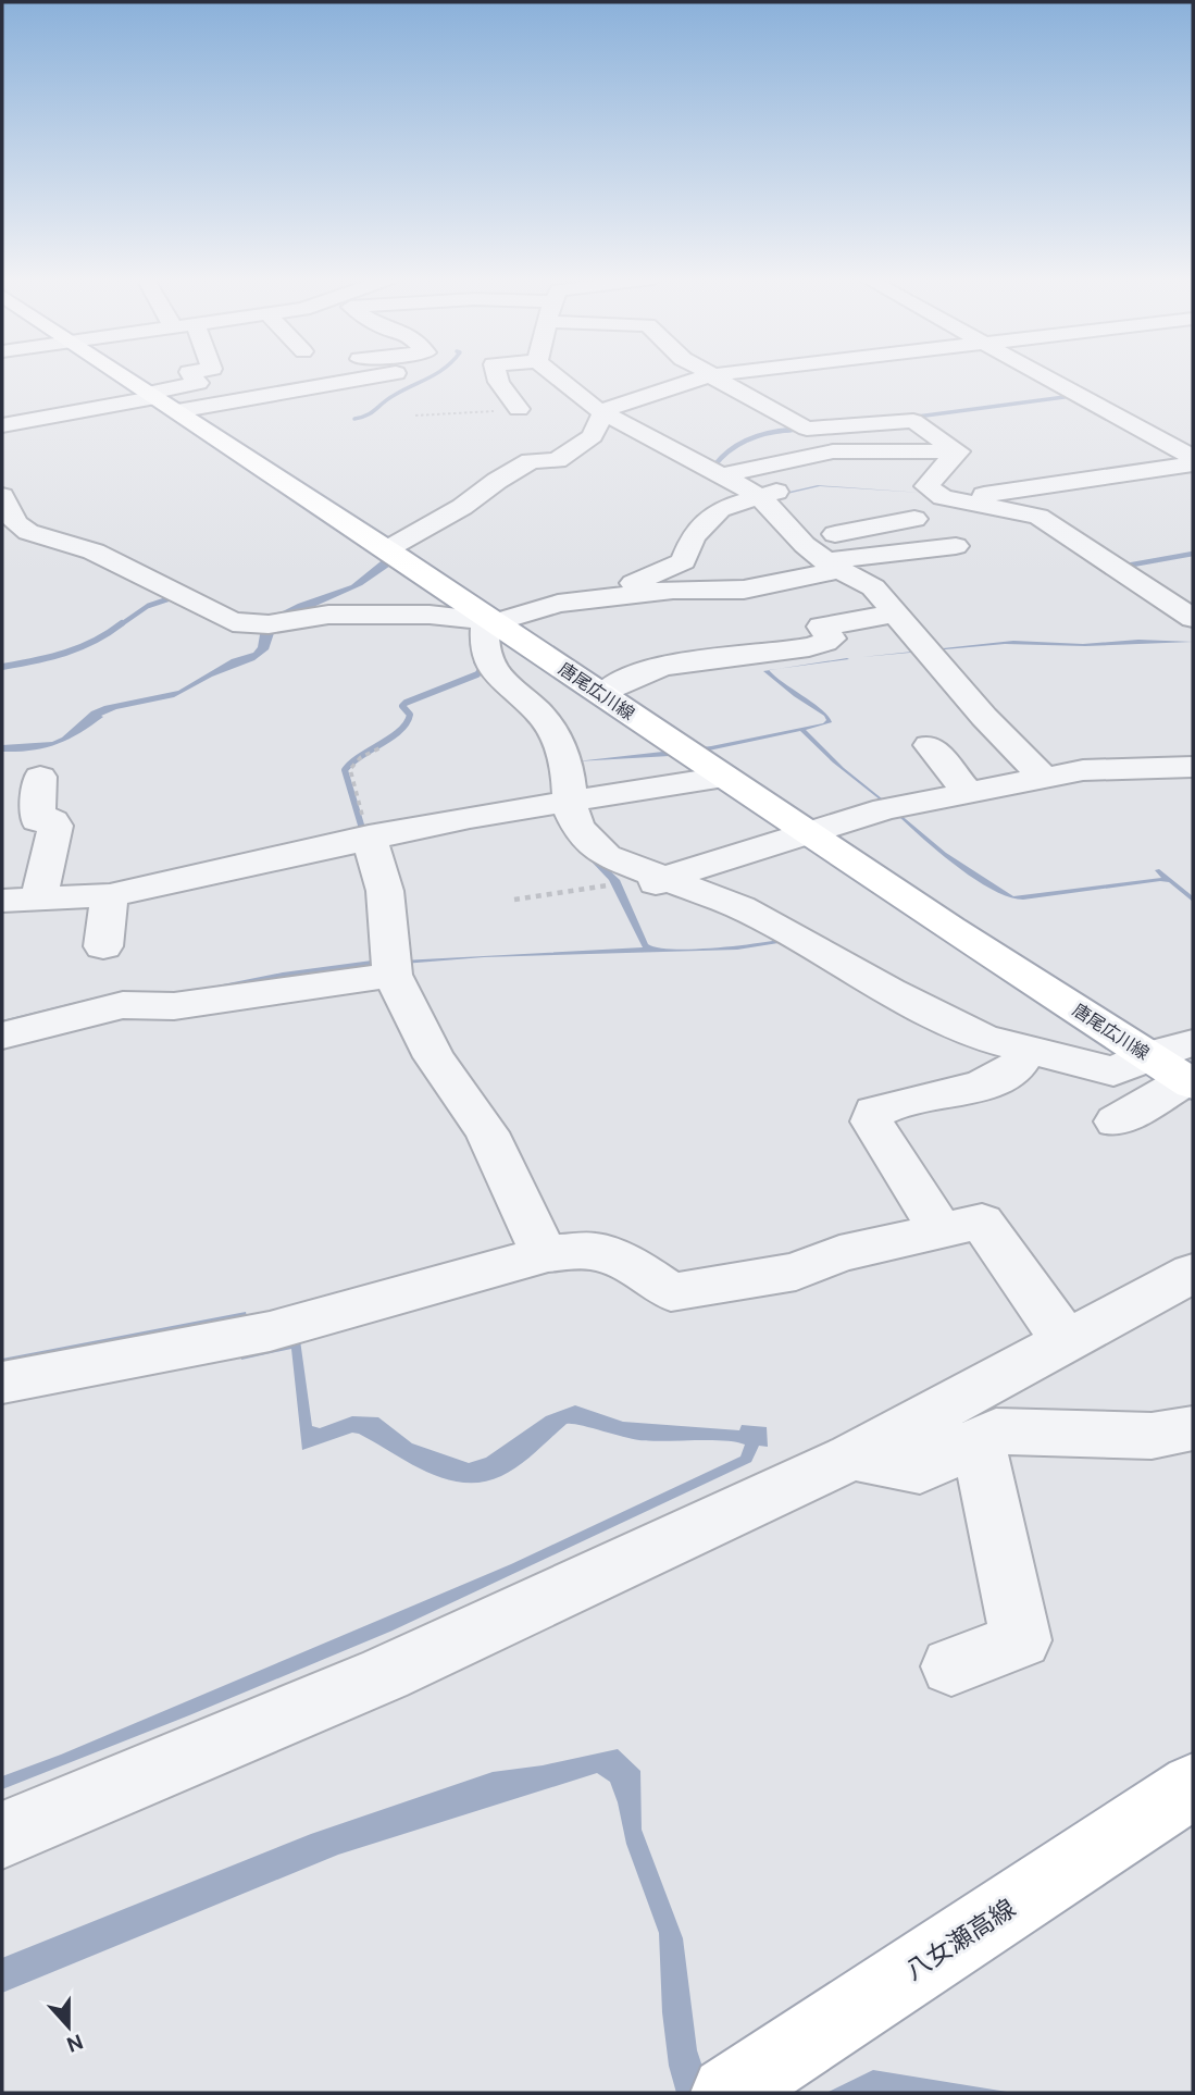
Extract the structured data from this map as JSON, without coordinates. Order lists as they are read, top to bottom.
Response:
{
  "streets": {
    "main road": ["唐尾広川線", "八女瀬高線"]
  },
  "north": "bottom"
}
